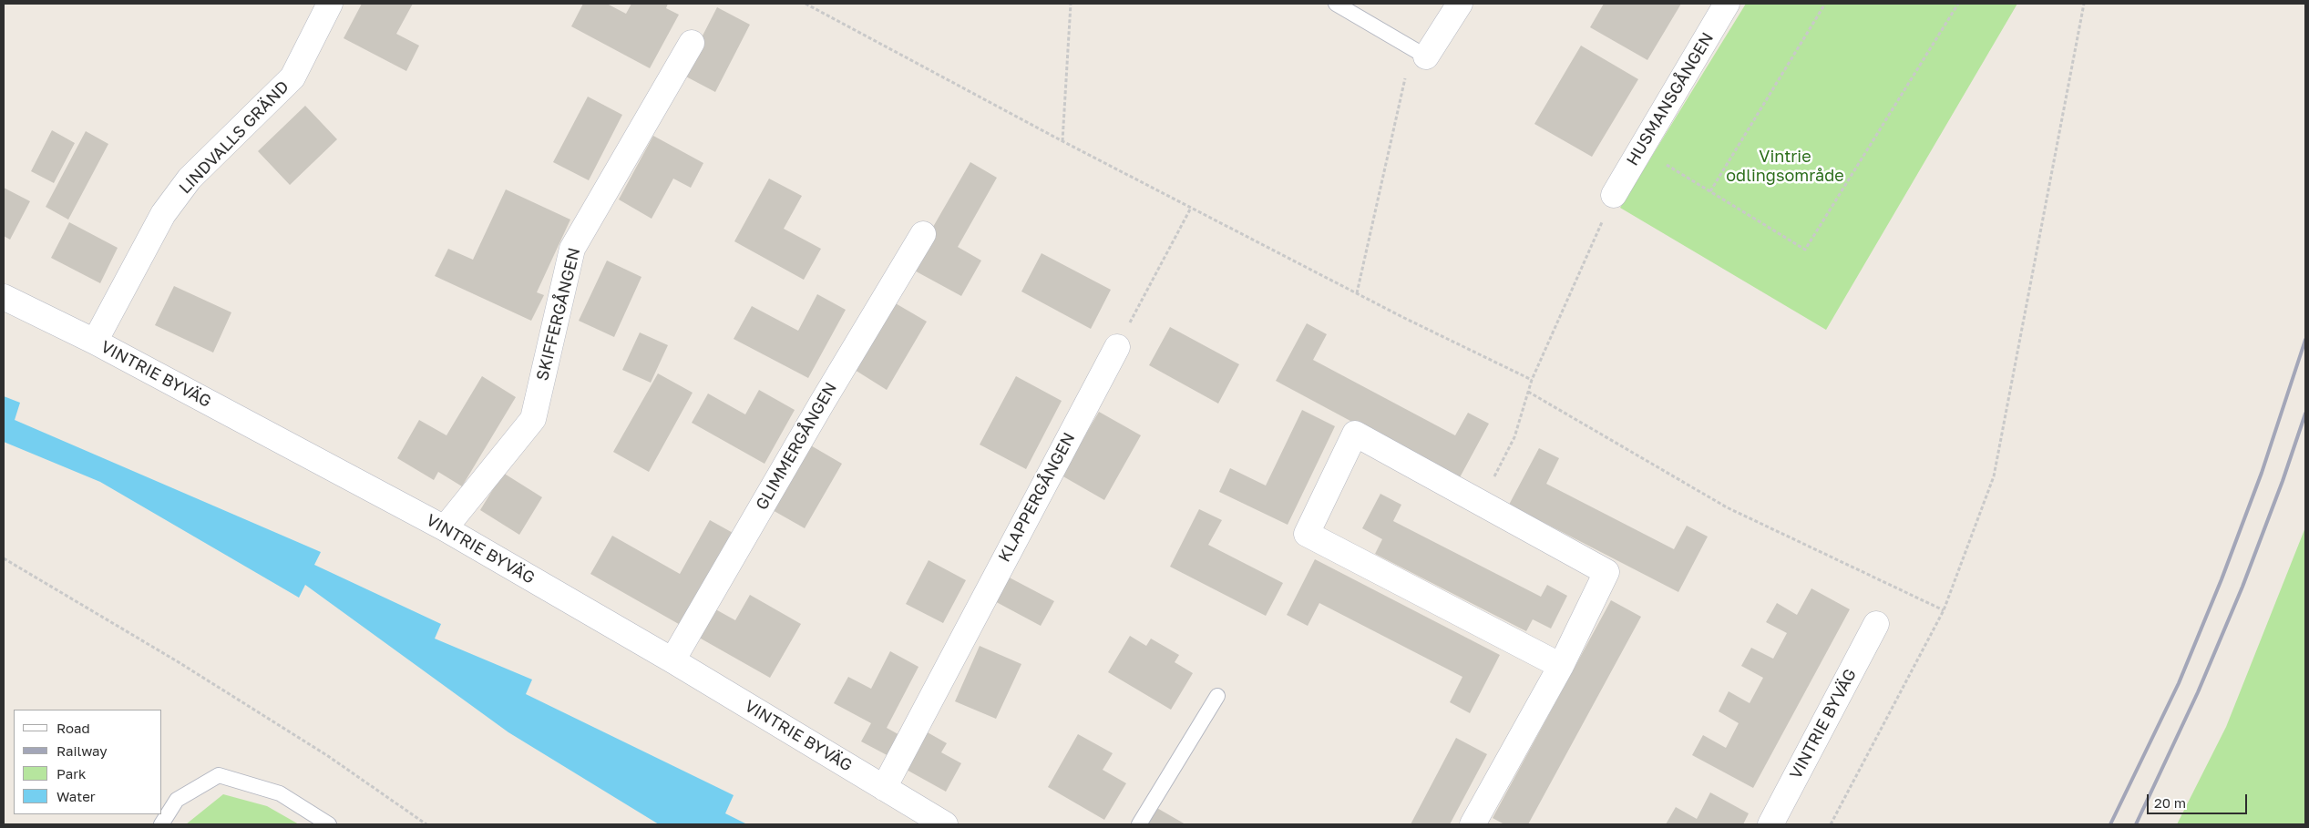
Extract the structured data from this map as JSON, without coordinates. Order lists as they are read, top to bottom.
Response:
{
  "streets": {
    "street": [
      "HUSMANSGÅNGEN",
      "LINDVALLS GRÄND",
      "SKIFFERGÅNGEN",
      "VINTRIE BYVÄG",
      "GLIMMERGÅNGEN",
      "KLAPPERGÅNGEN"
    ]
  },
  "crossings": [
    ["LINDVALLS GRÄND", "VINTRIE BYVÄG"],
    ["SKIFFERGÅNGEN", "VINTRIE BYVÄG"],
    ["VINTRIE BYVÄG", "GLIMMERGÅNGEN"],
    ["VINTRIE BYVÄG", "KLAPPERGÅNGEN"]
  ],
  "parks": ["Vintrie odlingsområde"],
  "legend": [
    "Road",
    "Railway",
    "Park",
    "Water"
  ],
  "scale_bar": "20 m"
}
